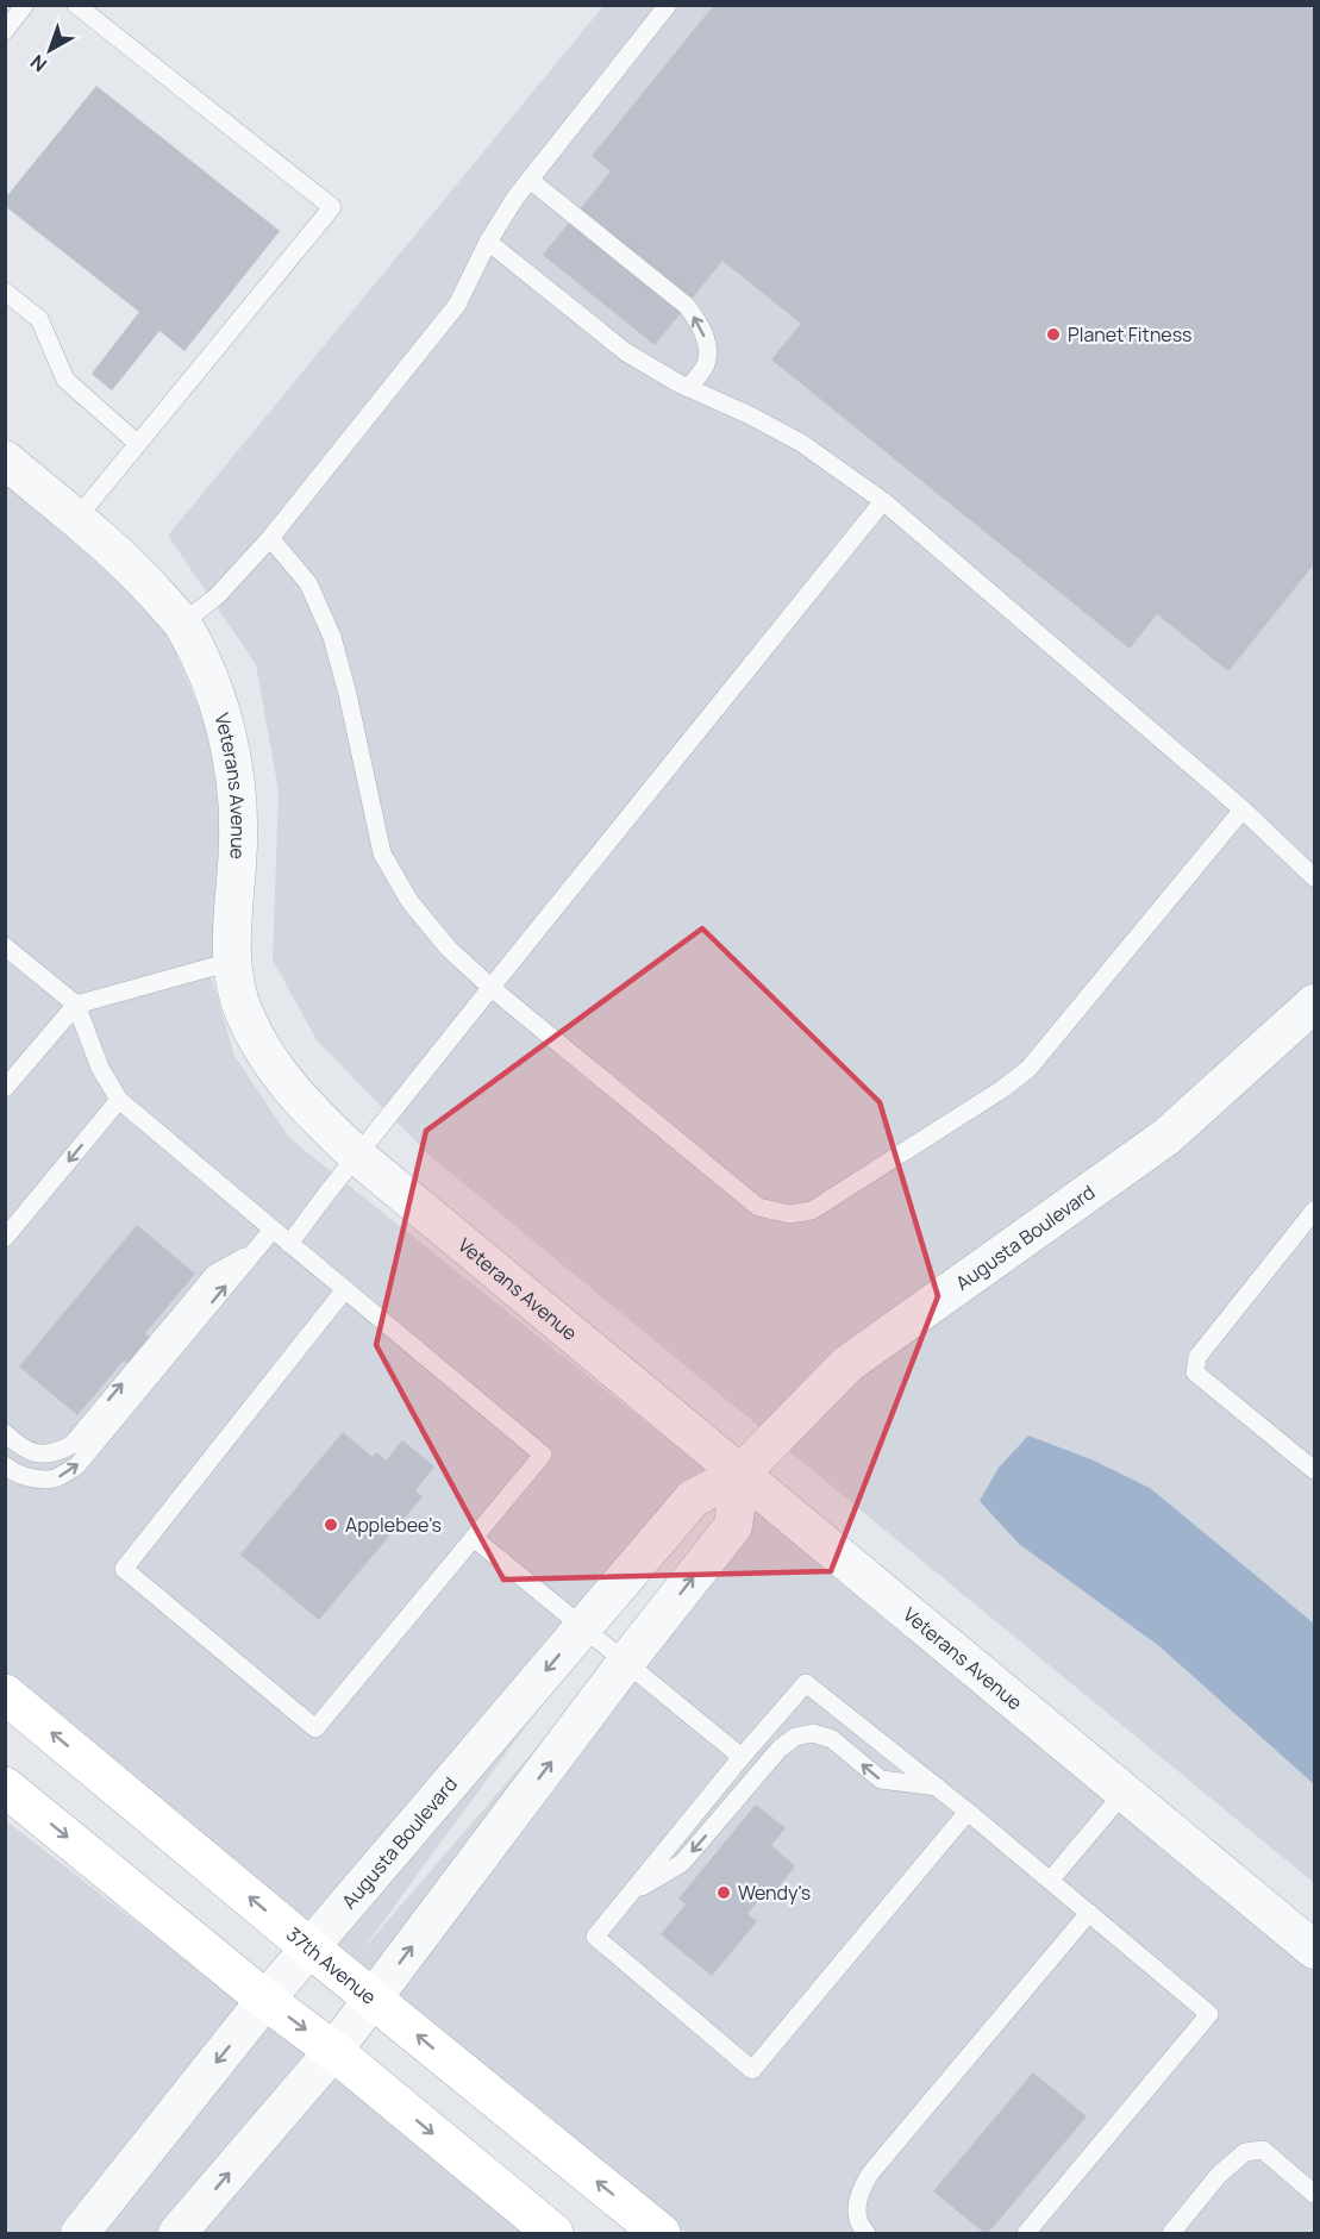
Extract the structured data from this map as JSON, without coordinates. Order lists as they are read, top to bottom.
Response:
{
  "streets": {
    "main road": ["37th Avenue"],
    "street": ["Veterans Avenue", "Augusta Boulevard"]
  },
  "crossings": [
    ["Veterans Avenue", "Augusta Boulevard"],
    ["Augusta Boulevard", "37th Avenue"]
  ],
  "places": ["Planet Fitness", "Applebee's", "Wendy's"],
  "north": "bottom left"
}
